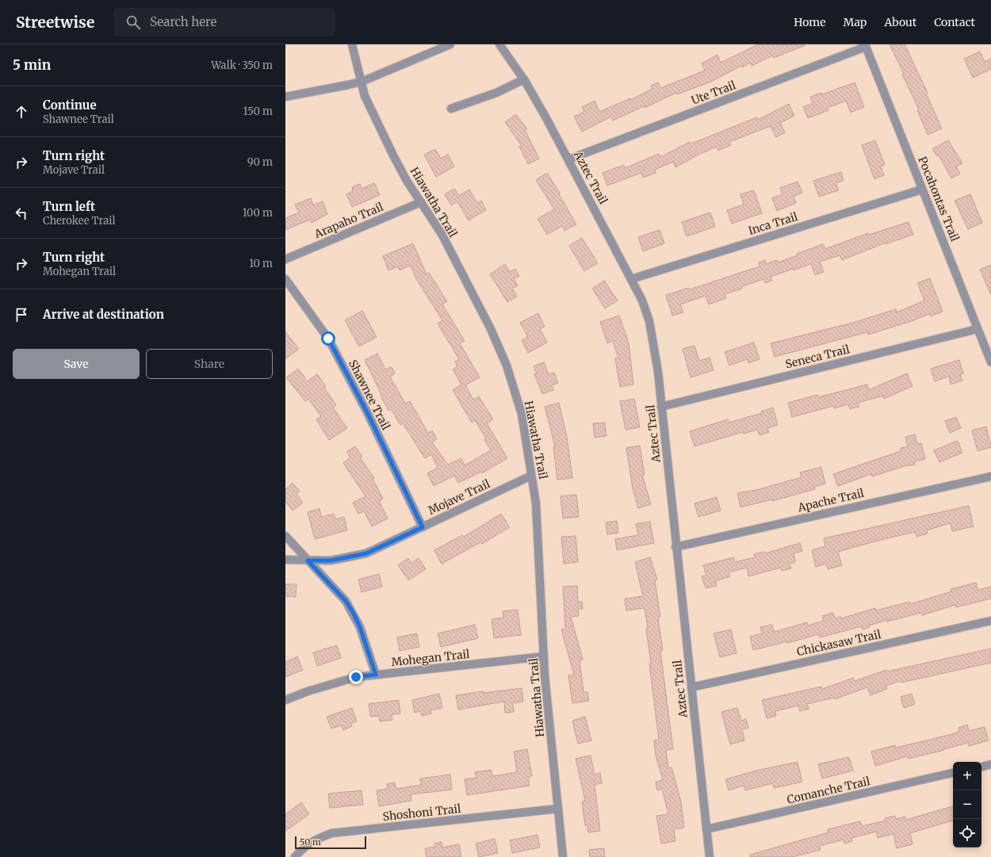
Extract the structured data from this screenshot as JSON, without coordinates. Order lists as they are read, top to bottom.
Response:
{
  "streets": {
    "street": [
      "Ute Trail",
      "Aztec Trail",
      "Pocahontas Trail",
      "Hiawatha Trail",
      "Arapaho Trail",
      "Inca Trail",
      "Seneca Trail",
      "Shawnee Trail",
      "Mojave Trail",
      "Apache Trail",
      "Chickasaw Trail",
      "Mohegan Trail",
      "Comanche Trail",
      "Shoshoni Trail"
    ]
  },
  "crossings": [
    ["Ute Trail", "Aztec Trail"],
    ["Ute Trail", "Pocahontas Trail"],
    ["Aztec Trail", "Inca Trail"],
    ["Aztec Trail", "Seneca Trail"],
    ["Aztec Trail", "Apache Trail"],
    ["Aztec Trail", "Chickasaw Trail"],
    ["Aztec Trail", "Comanche Trail"],
    ["Pocahontas Trail", "Inca Trail"],
    ["Pocahontas Trail", "Seneca Trail"],
    ["Hiawatha Trail", "Arapaho Trail"],
    ["Hiawatha Trail", "Mojave Trail"],
    ["Hiawatha Trail", "Mohegan Trail"],
    ["Hiawatha Trail", "Shoshoni Trail"],
    ["Shawnee Trail", "Mojave Trail"]
  ],
  "scale_bar": "50 m",
  "page": {
    "header": "Streetwise",
    "search": "Search here",
    "nav": [
      "Home",
      "Map",
      "About",
      "Contact"
    ],
    "heading": ["5 min", "Walk · 350 m"],
    "list": [
      ["Continue", "Shawnee Trail", "150 m"],
      ["Turn right", "Mojave Trail", "90 m"],
      ["Turn left", "Cherokee Trail", "100 m"],
      ["Turn right", "Mohegan Trail", "10 m"],
      "Arrive at destination"
    ],
    "buttons": ["Save", "Share"],
    "map_buttons": ["+", "−"],
    "scale": "50 m"
  }
}
